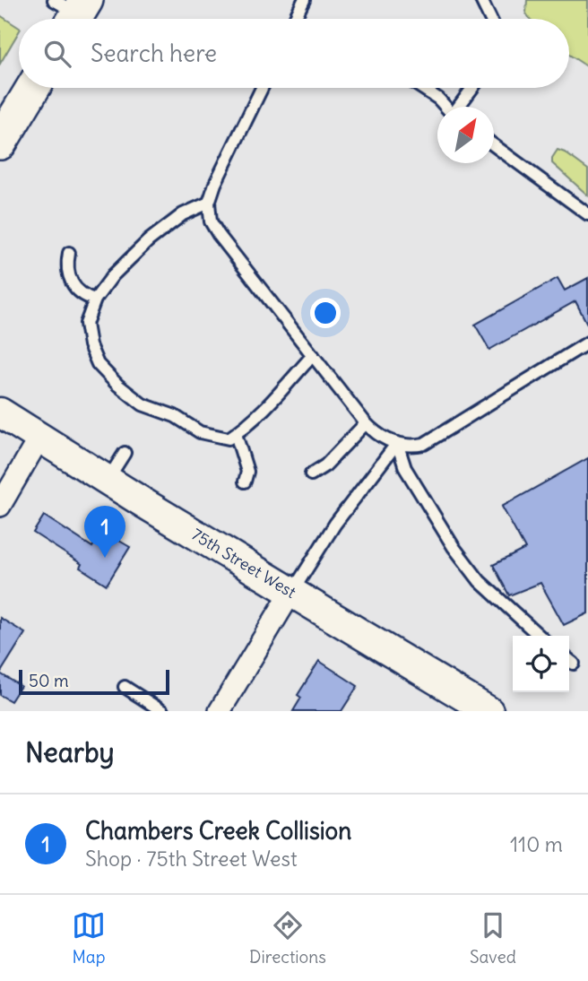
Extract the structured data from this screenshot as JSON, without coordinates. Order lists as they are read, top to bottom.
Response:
{
  "streets": {
    "street": ["75th Street West"]
  },
  "scale_bar": "50 m",
  "north": "top right",
  "page": {
    "search": "Search here",
    "pins": "1",
    "scale": "50 m",
    "heading": "Nearby",
    "list": [
      {
        "mark": "1",
        "name": "Chambers Creek Collision",
        "note": "Shop · 75th Street West",
        "value": "110 m"
      }
    ],
    "nav": ["Map", "Directions", "Saved"]
  }
}
